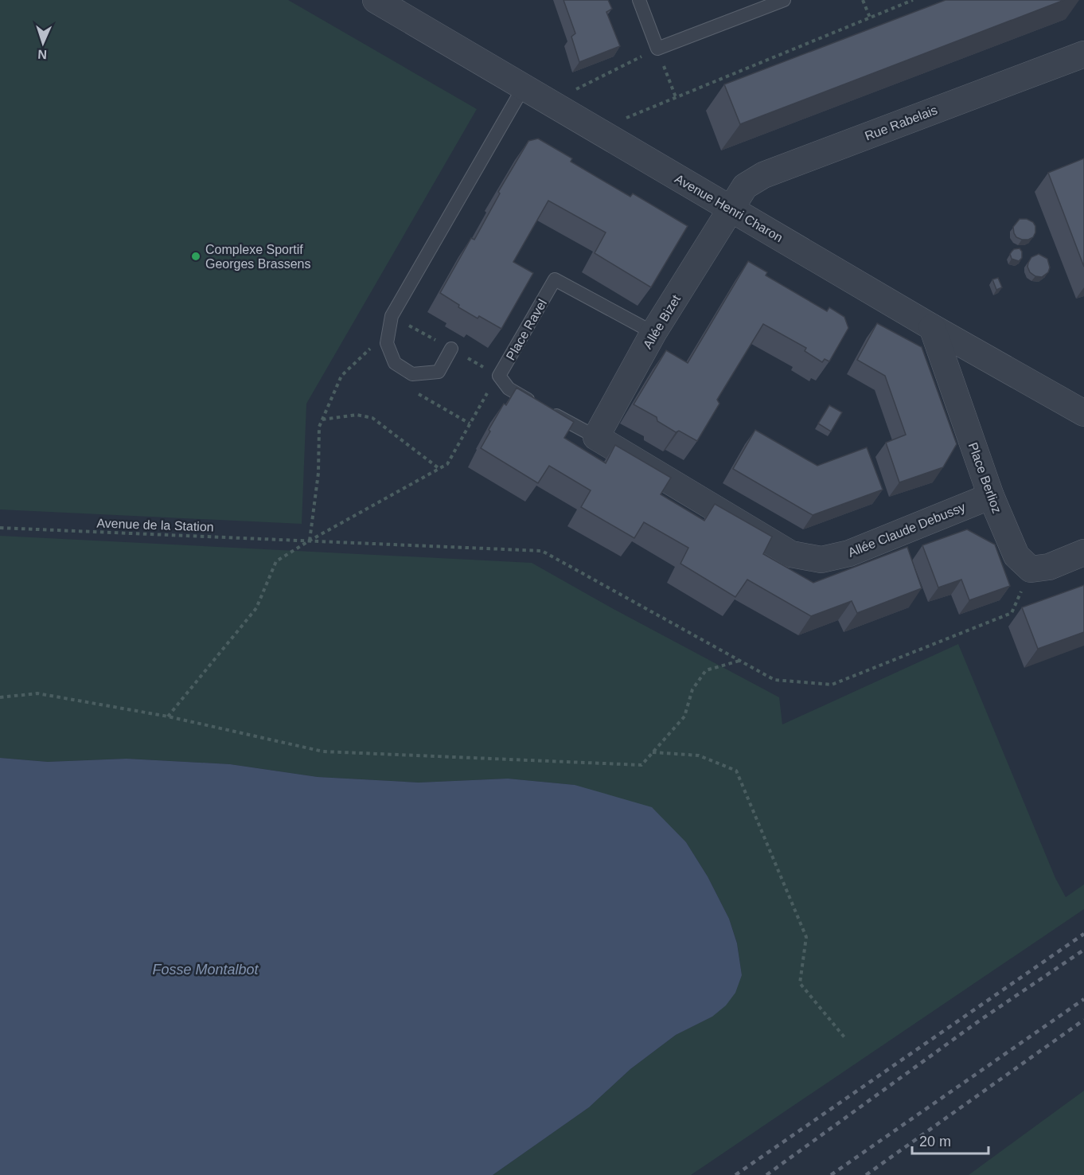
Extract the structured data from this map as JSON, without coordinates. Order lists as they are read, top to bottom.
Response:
{
  "streets": {
    "street": [
      "Rue Rabelais",
      "Avenue Henri Charon",
      "Allée Bizet",
      "Place Berlioz",
      "Allée Claude Debussy"
    ],
    "lane": ["Place Ravel"],
    "path": ["Avenue de la Station"]
  },
  "crossings": [
    ["Rue Rabelais", "Avenue Henri Charon"],
    ["Rue Rabelais", "Allée Bizet"],
    ["Avenue Henri Charon", "Allée Bizet"],
    ["Avenue Henri Charon", "Place Berlioz"],
    ["Allée Bizet", "Place Ravel"],
    ["Allée Bizet", "Allée Claude Debussy"],
    ["Place Ravel", "Allée Claude Debussy"],
    ["Place Berlioz", "Avenue de la Station"],
    ["Place Berlioz", "Allée Claude Debussy"]
  ],
  "water": ["Fosse Montalbot"],
  "places": ["Complexe Sportif Georges Brassens"],
  "scale_bar": "20 m",
  "north": "bottom"
}
